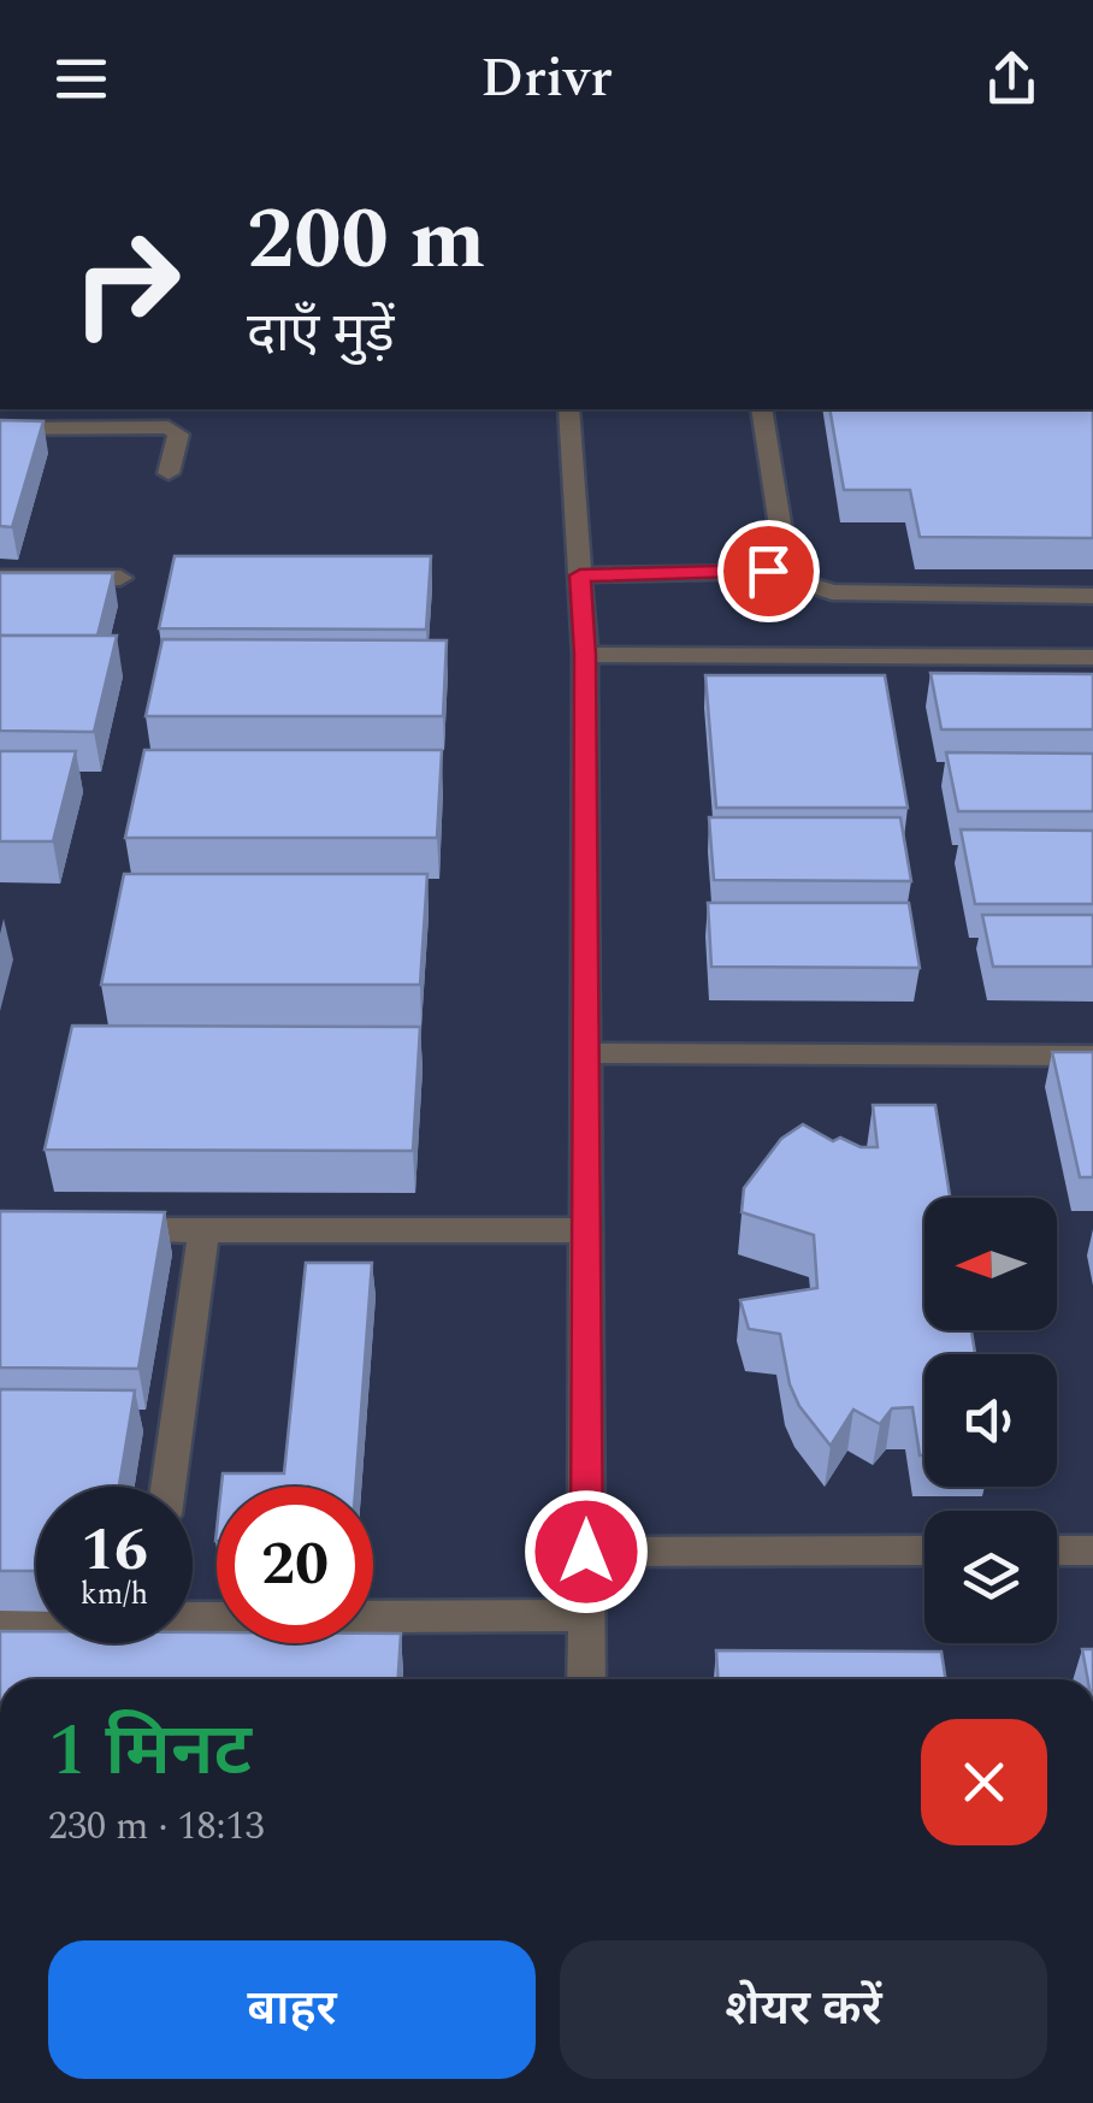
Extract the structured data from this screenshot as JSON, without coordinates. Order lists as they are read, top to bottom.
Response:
{
  "north": "left",
  "page": {
    "header": "Drivr",
    "turn": ["200 m", "दाएँ मुड़ें"],
    "speed": "16 km/h",
    "limit": "20",
    "heading": ["1 मिनट", "230 m · 18:13"],
    "buttons": ["बाहर", "शेयर करें"]
  }
}
